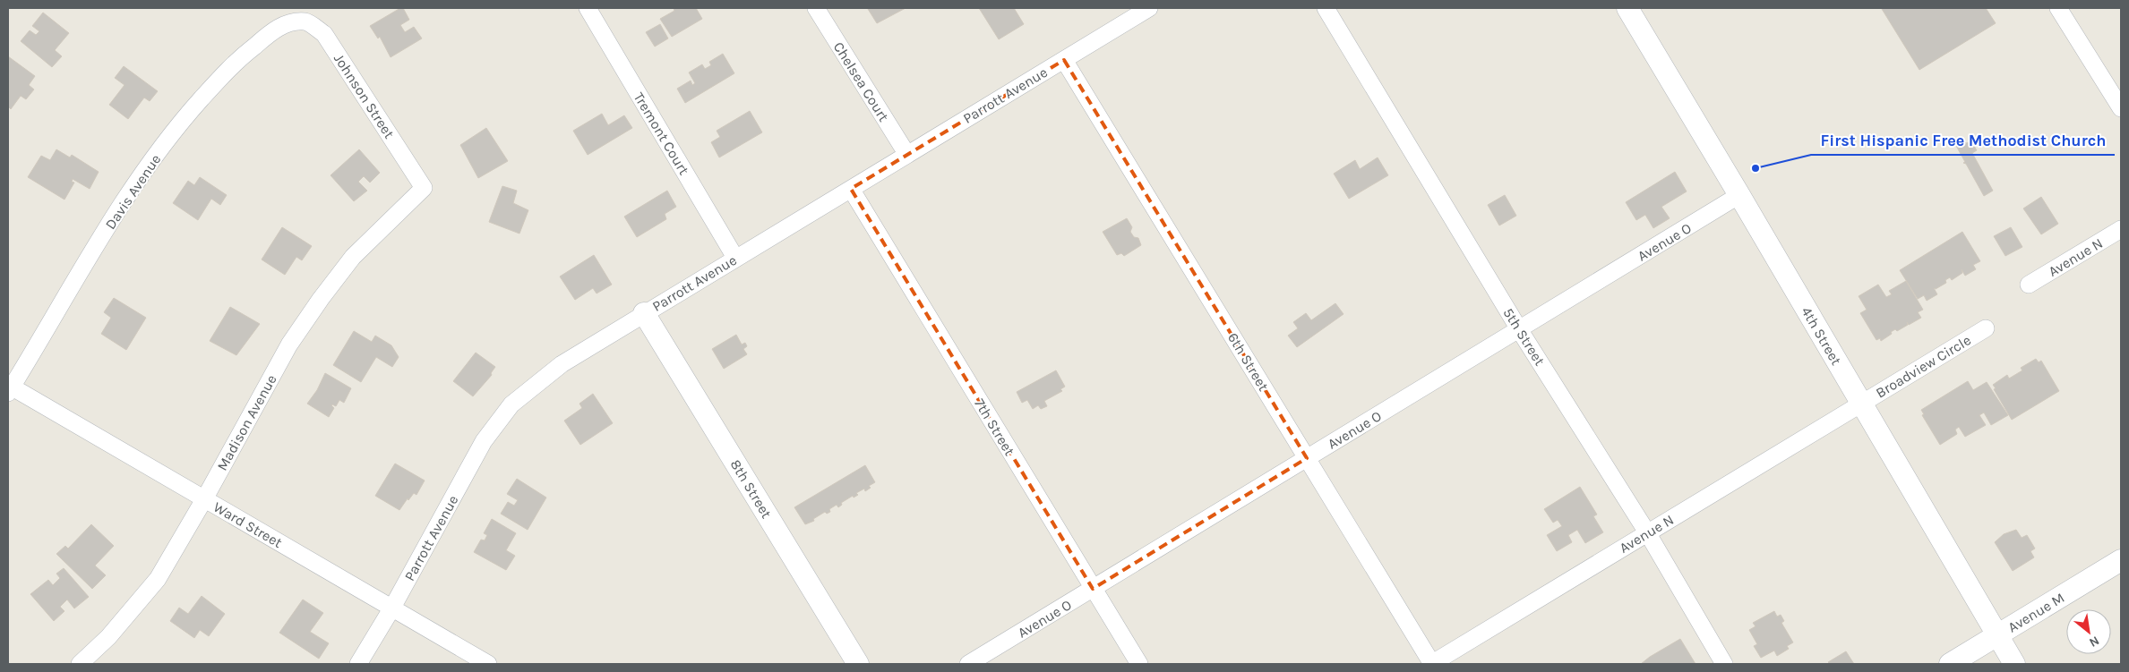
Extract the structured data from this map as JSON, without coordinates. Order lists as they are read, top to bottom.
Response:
{
  "streets": {
    "street": [
      "Chelsea Court",
      "Parrott Avenue",
      "Johnson Street",
      "Tremont Court",
      "Davis Avenue",
      "Avenue O",
      "Avenue N",
      "4th Street",
      "5th Street",
      "6th Street",
      "Broadview Circle",
      "Madison Avenue",
      "7th Street",
      "8th Street",
      "Ward Street",
      "Avenue M"
    ]
  },
  "crossings": [
    ["Chelsea Court", "Parrott Avenue"],
    ["Parrott Avenue", "Tremont Court"],
    ["Parrott Avenue", "6th Street"],
    ["Parrott Avenue", "7th Street"],
    ["Parrott Avenue", "8th Street"],
    ["Parrott Avenue", "Ward Street"],
    ["Johnson Street", "Davis Avenue"],
    ["Johnson Street", "Madison Avenue"],
    ["Davis Avenue", "Ward Street"],
    ["Avenue O", "4th Street"],
    ["Avenue O", "5th Street"],
    ["Avenue O", "6th Street"],
    ["Avenue O", "7th Street"],
    ["Avenue N", "4th Street"],
    ["Avenue N", "5th Street"],
    ["Avenue N", "6th Street"],
    ["Avenue N", "Broadview Circle"],
    ["4th Street", "Broadview Circle"],
    ["4th Street", "Avenue M"],
    ["Madison Avenue", "Ward Street"]
  ],
  "places": ["First Hispanic Free Methodist Church"],
  "north": "bottom right"
}
